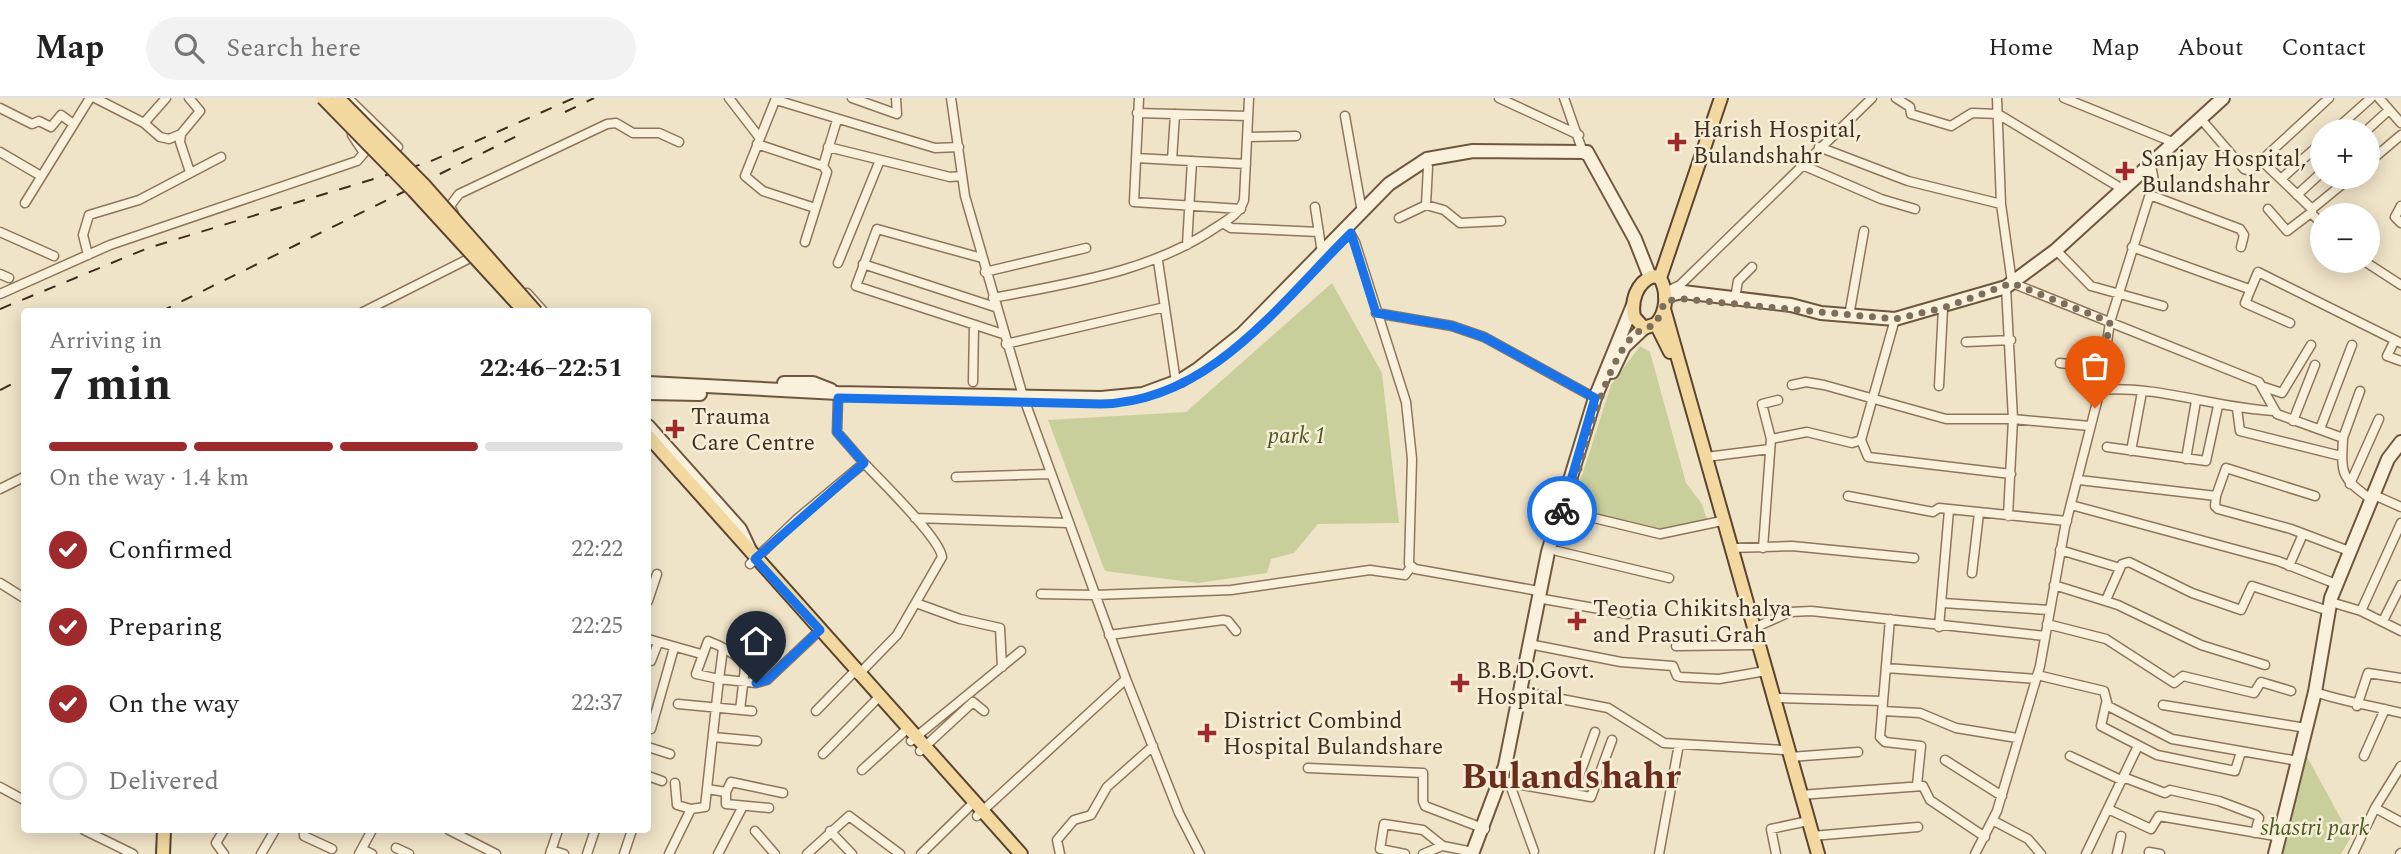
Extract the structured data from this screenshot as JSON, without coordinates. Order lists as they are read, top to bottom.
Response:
{
  "districts": ["Bulandshahr"],
  "parks": ["park 1", "shastri park"],
  "places": {
    "health": [
      "Harish Hospital, Bulandshahr",
      "Sanjay Hospital, Bulandshahr",
      "Trauma Care Centre",
      "Teotia Chikitshalya and Prasuti Grah",
      "B.B.D.Govt. Hospital",
      "District Combind Hospital Bulandshare"
    ]
  },
  "page": {
    "header": "Map",
    "search": "Search here",
    "nav": [
      "Home",
      "Map",
      "About",
      "Contact"
    ],
    "map_buttons": ["+", "−"],
    "heading": ["7 min", "Arriving in", "22:46–22:51"],
    "bar": "On the way · 1.4 km",
    "list": [
      ["Confirmed", "22:22"],
      ["Preparing", "22:25"],
      ["On the way", "22:37"],
      "Delivered"
    ]
  }
}
